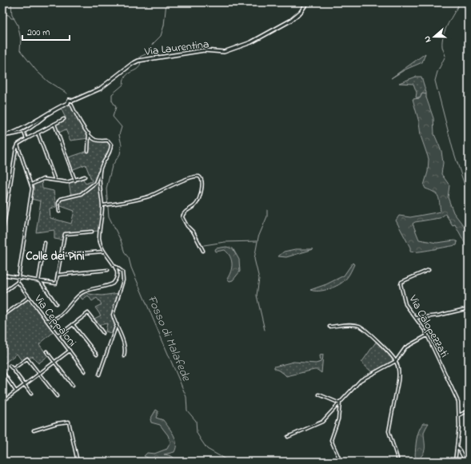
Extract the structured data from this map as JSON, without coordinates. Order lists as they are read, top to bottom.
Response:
{
  "streets": {
    "main road": ["Via Laurentina"],
    "street": ["Via Ceppaloni", "Via Calopezzati"]
  },
  "districts": ["Colle dei Pini"],
  "water": ["Fosso di Malafede"],
  "scale_bar": "200 m",
  "north": "left"
}
